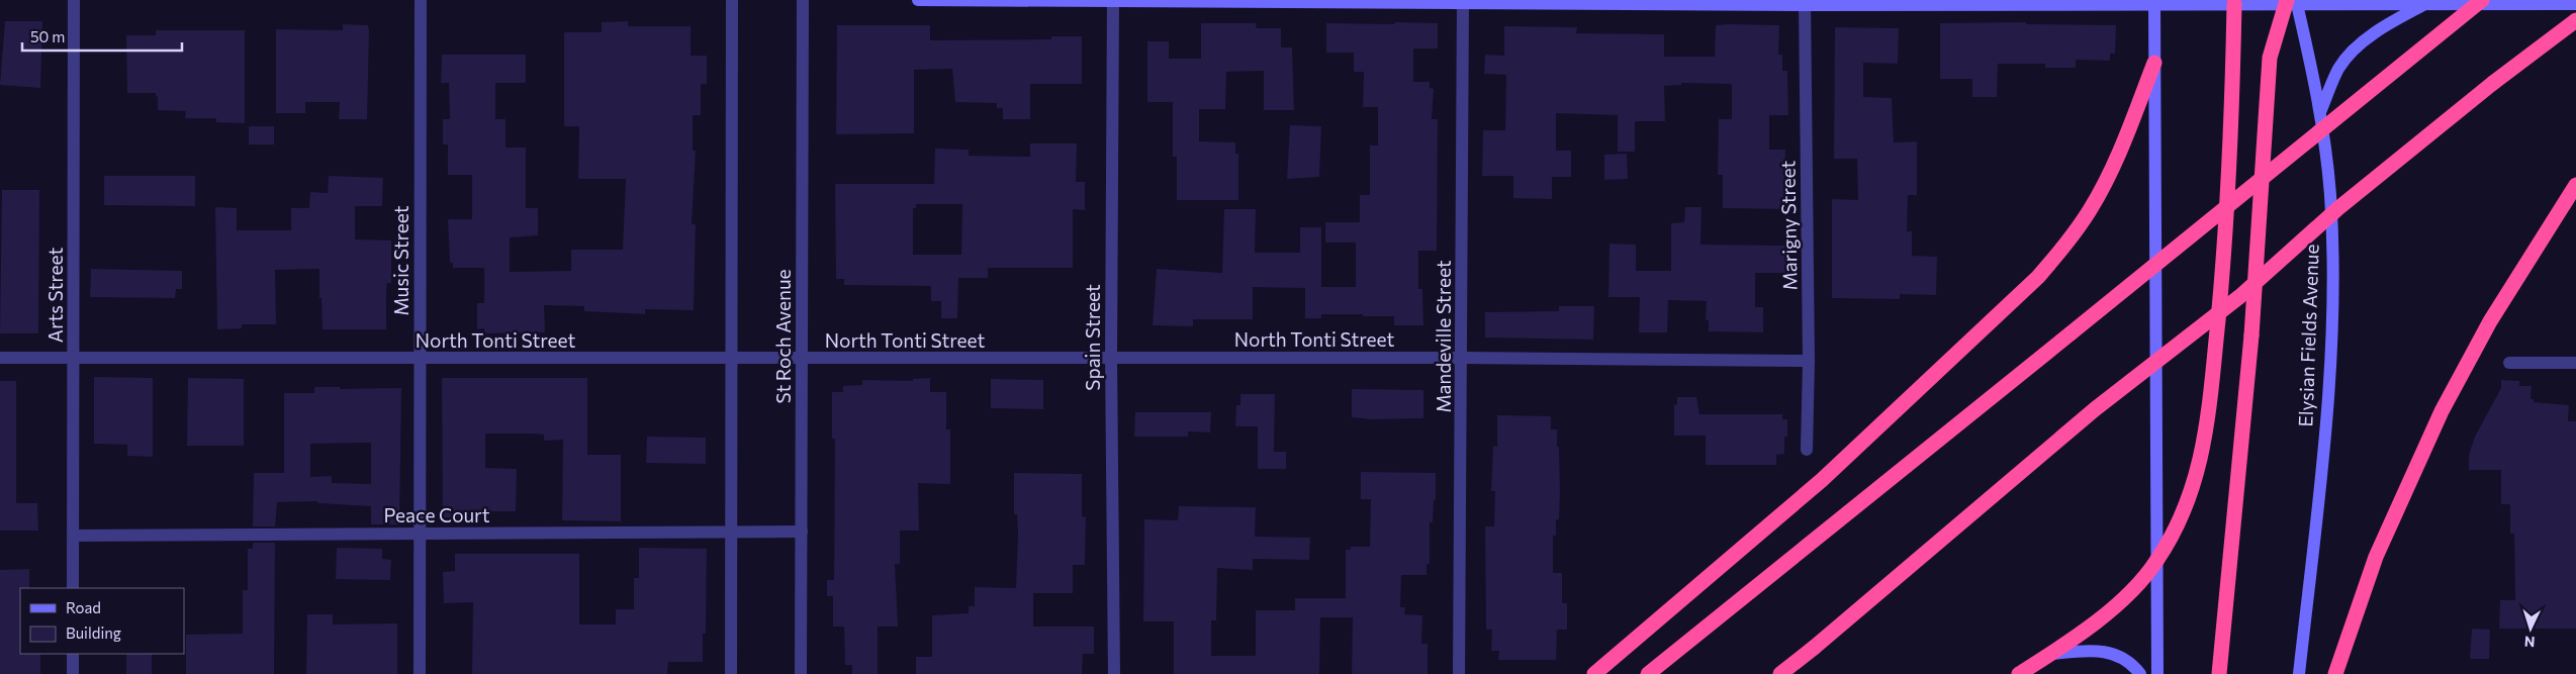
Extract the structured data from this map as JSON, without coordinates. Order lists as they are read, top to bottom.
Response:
{
  "streets": {
    "street": [
      "Marigny Street",
      "Music Street",
      "Arts Street",
      "Elysian Fields Avenue",
      "St Roch Avenue",
      "Mandeville Street",
      "Spain Street",
      "North Tonti Street",
      "Peace Court"
    ]
  },
  "crossings": [
    ["Marigny Street", "North Tonti Street"],
    ["Music Street", "North Tonti Street"],
    ["Music Street", "Peace Court"],
    ["Arts Street", "North Tonti Street"],
    ["Arts Street", "Peace Court"],
    ["St Roch Avenue", "North Tonti Street"],
    ["St Roch Avenue", "Peace Court"],
    ["Mandeville Street", "North Tonti Street"],
    ["Spain Street", "North Tonti Street"]
  ],
  "legend": ["Road", "Building"],
  "scale_bar": "50 m",
  "north": "bottom"
}
